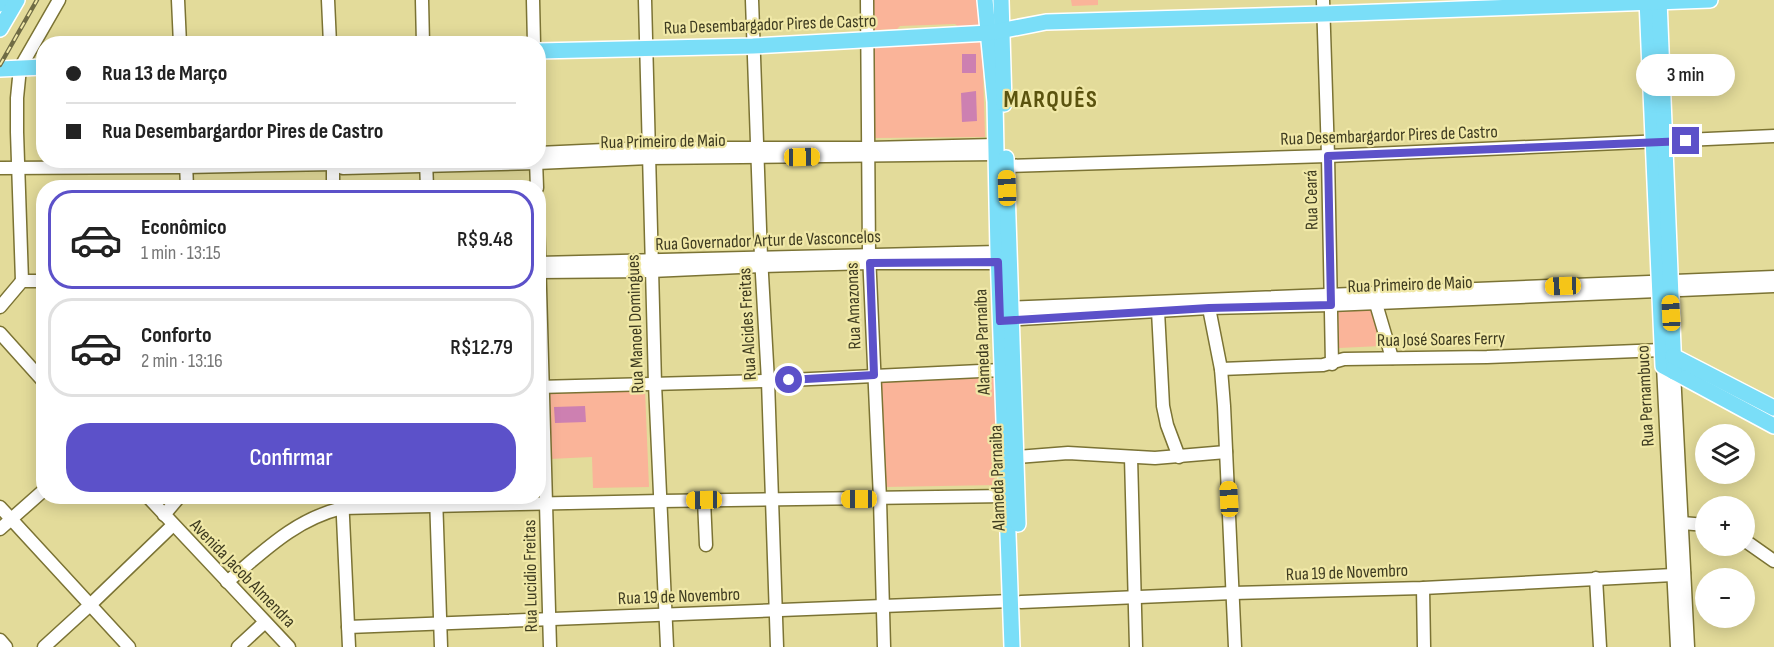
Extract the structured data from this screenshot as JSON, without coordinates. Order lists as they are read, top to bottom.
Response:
{
  "streets": {
    "main road": [
      "Rua Desembargador Pires de Castro",
      "Alameda Parnaíba",
      "Rua Pernambuco",
      "Alameda Parnaiba"
    ],
    "street": [
      "Rua Desembargardor Pires de Castro",
      "Rua Primeiro de Maio",
      "Rua Ceará",
      "Rua Governador Artur de Vasconcelos",
      "Rua Amazonas",
      "Rua Manoel Domingues",
      "Rua Alcides Freitas",
      "Rua José Soares Ferry",
      "Rua 19 de Novembro",
      "Avenida Jacob Almendra",
      "Rua Lucidio Freitas"
    ]
  },
  "crossings": [
    ["Rua Desembargador Pires de Castro", "Rua Ceará"],
    ["Rua Desembargador Pires de Castro", "Rua Amazonas"],
    ["Rua Desembargador Pires de Castro", "Rua Manoel Domingues"],
    ["Rua Desembargador Pires de Castro", "Rua Alcides Freitas"],
    ["Rua Desembargador Pires de Castro", "Alameda Parnaíba"],
    ["Rua Desembargador Pires de Castro", "Rua Pernambuco"],
    ["Rua Desembargardor Pires de Castro", "Rua Primeiro de Maio"],
    ["Rua Desembargardor Pires de Castro", "Rua Ceará"],
    ["Rua Desembargardor Pires de Castro", "Alameda Parnaíba"],
    ["Rua Desembargardor Pires de Castro", "Rua Pernambuco"],
    ["Rua Primeiro de Maio", "Rua Ceará"],
    ["Rua Primeiro de Maio", "Rua Amazonas"],
    ["Rua Primeiro de Maio", "Rua Manoel Domingues"],
    ["Rua Primeiro de Maio", "Rua Alcides Freitas"],
    ["Rua Primeiro de Maio", "Alameda Parnaíba"],
    ["Rua Primeiro de Maio", "Rua Pernambuco"],
    ["Rua Primeiro de Maio", "Alameda Parnaiba"],
    ["Rua Ceará", "Rua José Soares Ferry"],
    ["Rua Governador Artur de Vasconcelos", "Rua Amazonas"],
    ["Rua Governador Artur de Vasconcelos", "Rua Manoel Domingues"],
    ["Rua Governador Artur de Vasconcelos", "Rua Alcides Freitas"],
    ["Rua Governador Artur de Vasconcelos", "Alameda Parnaíba"],
    ["Rua Amazonas", "Rua 19 de Novembro"],
    ["Rua Manoel Domingues", "Rua 19 de Novembro"],
    ["Rua Alcides Freitas", "Rua 19 de Novembro"],
    ["Rua José Soares Ferry", "Rua Pernambuco"],
    ["Alameda Parnaíba", "Alameda Parnaiba"],
    ["Alameda Parnaíba", "Rua 19 de Novembro"],
    ["Rua Pernambuco", "Rua 19 de Novembro"],
    ["Alameda Parnaiba", "Rua 19 de Novembro"],
    ["Rua 19 de Novembro", "Rua Lucidio Freitas"]
  ],
  "districts": ["MARQUÊS"],
  "page": {
    "banner": ["Rua 13 de Março", "Rua Desembargardor Pires de Castro"],
    "bubble": "3 min",
    "list": [
      {
        "name": "Econômico",
        "note": "1 min · 13:15",
        "value": "R$9.48"
      },
      {
        "name": "Conforto",
        "note": "2 min · 13:16",
        "value": "R$12.79"
      }
    ],
    "buttons": "Confirmar",
    "map_buttons": ["+", "−"]
  }
}
